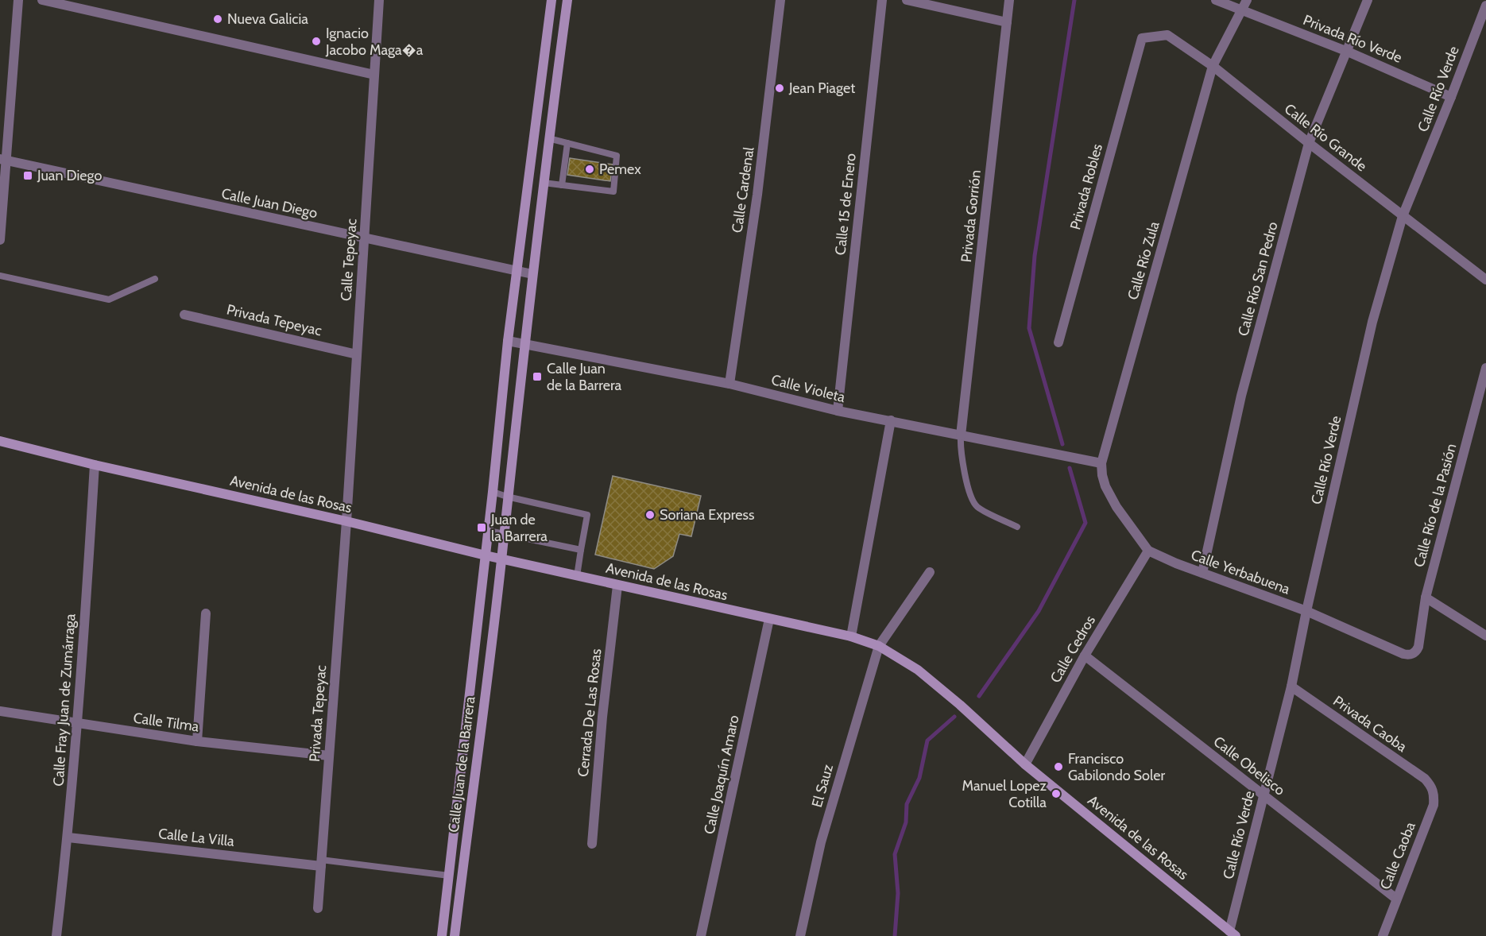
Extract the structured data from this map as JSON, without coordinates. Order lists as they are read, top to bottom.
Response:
{
  "streets": {
    "main road": ["Avenida de las Rosas", "Calle Juan de la Barrera"],
    "street": [
      "Privada Río Verde",
      "Calle Río Verde",
      "Calle Río Grande",
      "Privada Robles",
      "Calle Cardenal",
      "Calle Juan Diego",
      "Calle 15 de Enero",
      "Privada Gorrión",
      "Calle Tepeyac",
      "Calle Río Zula",
      "Calle Río San Pedro",
      "Privada Tepeyac",
      "Calle Violeta",
      "Calle Río de la Pasión",
      "Calle Yerbabuena",
      "Calle Cedros",
      "Calle Fray Juan de Zumárraga",
      "Cerrada De Las Rosas",
      "Calle Tilma",
      "Privada Caoba",
      "Calle Obelisco",
      "Calle Joaquín Amaro",
      "El Sauz",
      "Calle La Villa",
      "Calle Caoba"
    ]
  },
  "crossings": [
    ["Privada Río Verde", "Calle Río Verde"],
    ["Privada Río Verde", "Calle Río Zula"],
    ["Privada Río Verde", "Calle Río San Pedro"],
    ["Calle Río Verde", "Calle Río Grande"],
    ["Calle Río Verde", "Avenida de las Rosas"],
    ["Calle Río Verde", "Calle Yerbabuena"],
    ["Calle Río Verde", "Privada Caoba"],
    ["Calle Río Verde", "Calle Obelisco"],
    ["Calle Río Grande", "Privada Robles"],
    ["Calle Río Grande", "Calle Río Zula"],
    ["Calle Río Grande", "Calle Río San Pedro"],
    ["Calle Cardenal", "Calle Violeta"],
    ["Calle Juan Diego", "Calle Tepeyac"],
    ["Calle Juan Diego", "Calle Juan de la Barrera"],
    ["Calle 15 de Enero", "Calle Violeta"],
    ["Privada Gorrión", "Calle Violeta"],
    ["Calle Tepeyac", "Privada Tepeyac"],
    ["Calle Tepeyac", "Avenida de las Rosas"],
    ["Calle Río Zula", "Calle Violeta"],
    ["Calle Río Zula", "Calle Yerbabuena"],
    ["Calle Río San Pedro", "Calle Yerbabuena"],
    ["Privada Tepeyac", "Avenida de las Rosas"],
    ["Privada Tepeyac", "Calle Tilma"],
    ["Privada Tepeyac", "Calle La Villa"],
    ["Calle Violeta", "Calle Yerbabuena"],
    ["Calle Violeta", "Calle Juan de la Barrera"],
    ["Avenida de las Rosas", "Calle Cedros"],
    ["Avenida de las Rosas", "Calle Fray Juan de Zumárraga"],
    ["Avenida de las Rosas", "Cerrada De Las Rosas"],
    ["Avenida de las Rosas", "Calle Juan de la Barrera"],
    ["Avenida de las Rosas", "Calle Joaquín Amaro"],
    ["Avenida de las Rosas", "El Sauz"],
    ["Calle Río de la Pasión", "Calle Yerbabuena"],
    ["Calle Yerbabuena", "Calle Cedros"],
    ["Calle Cedros", "Calle Obelisco"],
    ["Calle Fray Juan de Zumárraga", "Calle Tilma"],
    ["Calle Fray Juan de Zumárraga", "Calle La Villa"],
    ["Privada Caoba", "Calle Caoba"],
    ["Calle Juan de la Barrera", "Calle La Villa"],
    ["Calle Obelisco", "Calle Caoba"]
  ],
  "places": {
    "other": [
      "Nueva Galicia",
      "Ignacio Jacobo Maga�a",
      "Jean Piaget",
      "Pemex",
      "Soriana Express",
      "Francisco Gabilondo Soler",
      "Manuel Lopez Cotilla"
    ],
    "transit": ["Juan Diego", "Calle Juan de la Barrera", "Juan de la Barrera"]
  }
}
